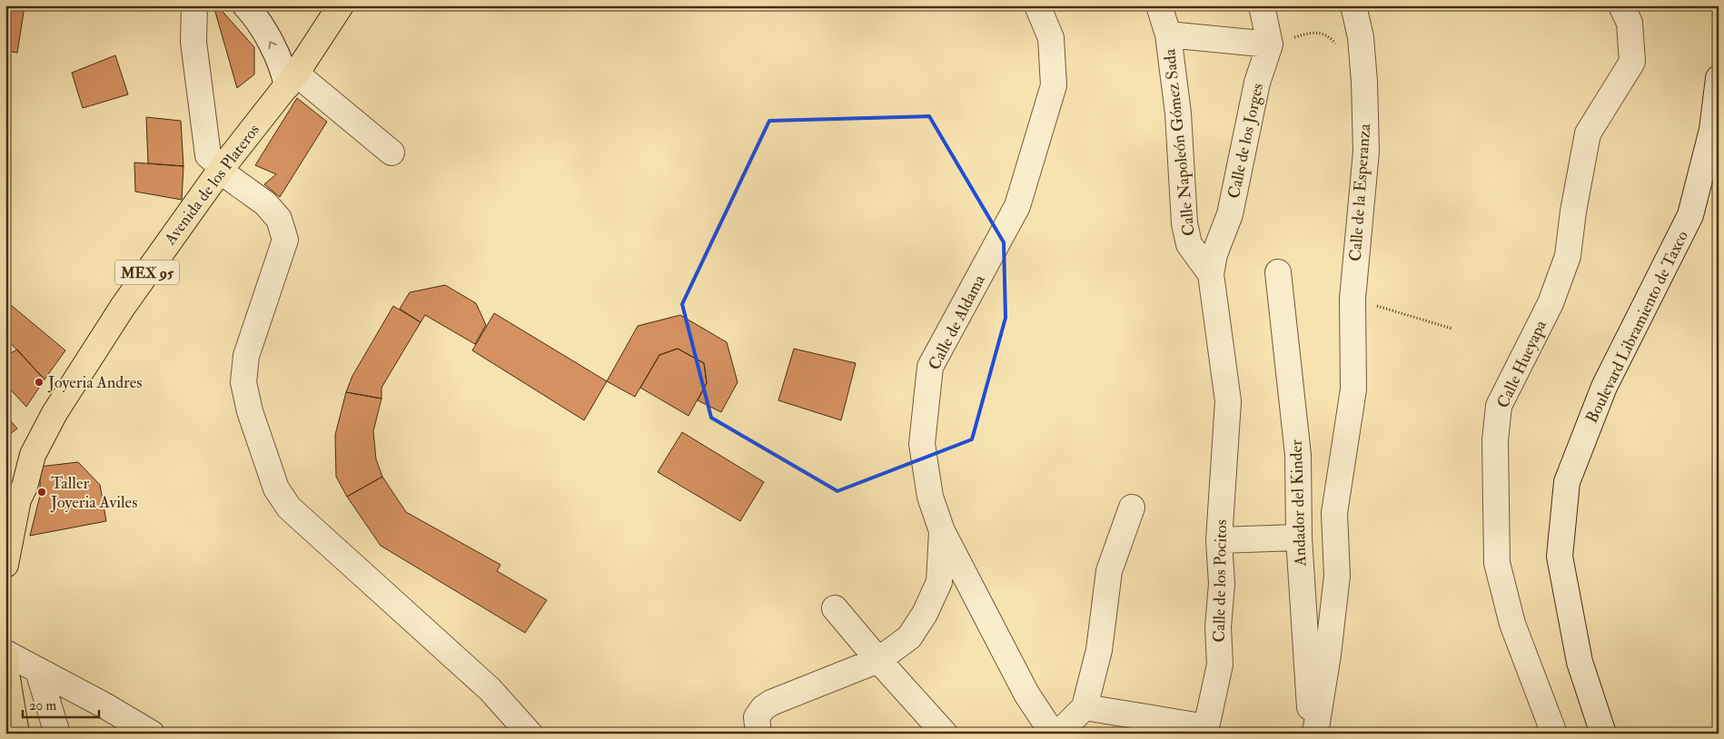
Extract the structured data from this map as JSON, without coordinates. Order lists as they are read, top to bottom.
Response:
{
  "streets": {
    "main road": ["Avenida de los Plateros", "MEX 95"],
    "street": [
      "Calle de los Jorges",
      "Calle Napoleón Gómez Sada",
      "Calle de la Esperanza",
      "Calle de Aldama",
      "Boulevard Libramiento de Taxco",
      "Calle Hueyapa",
      "Andador del Kinder",
      "Calle de los Pocitos"
    ]
  },
  "crossings": [
    ["Calle de los Jorges", "Calle Napoleón Gómez Sada"],
    ["Calle de los Jorges", "Calle de los Pocitos"],
    ["Calle Napoleón Gómez Sada", "Calle de los Pocitos"]
  ],
  "places": ["Joyeria Andres", "Taller Joyeria Aviles"],
  "scale_bar": "20 m"
}
